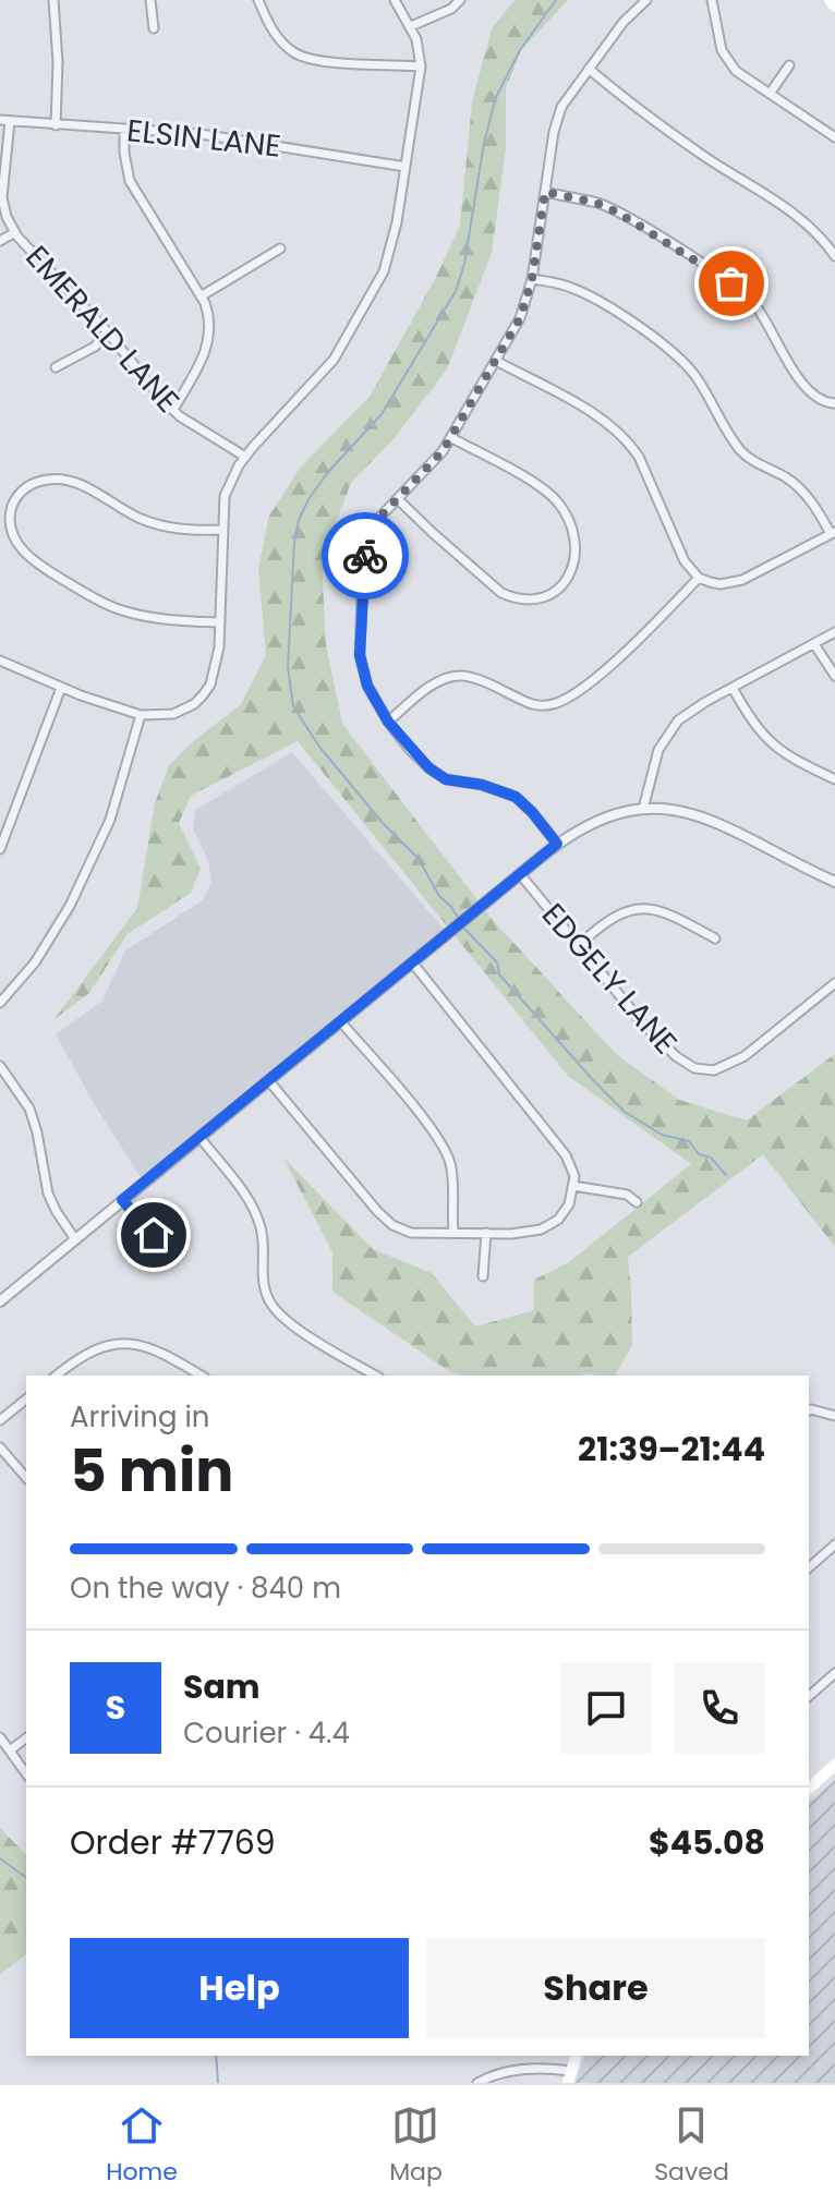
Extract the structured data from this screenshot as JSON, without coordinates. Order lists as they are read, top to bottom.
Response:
{
  "streets": {
    "street": ["ELSIN LANE", "EMERALD LANE", "EDGELY LANE"]
  },
  "crossings": [
    ["ELSIN LANE", "EMERALD LANE"]
  ],
  "page": {
    "heading": ["5 min", "Arriving in", "21:39–21:44"],
    "panel": [
      "Sam",
      "Courier · 4.4",
      "Order #7769",
      "$45.08"
    ],
    "bar": "On the way · 840 m",
    "round": "S",
    "buttons": ["Help", "Share"],
    "tabs": ["Home", "Map", "Saved"]
  }
}
